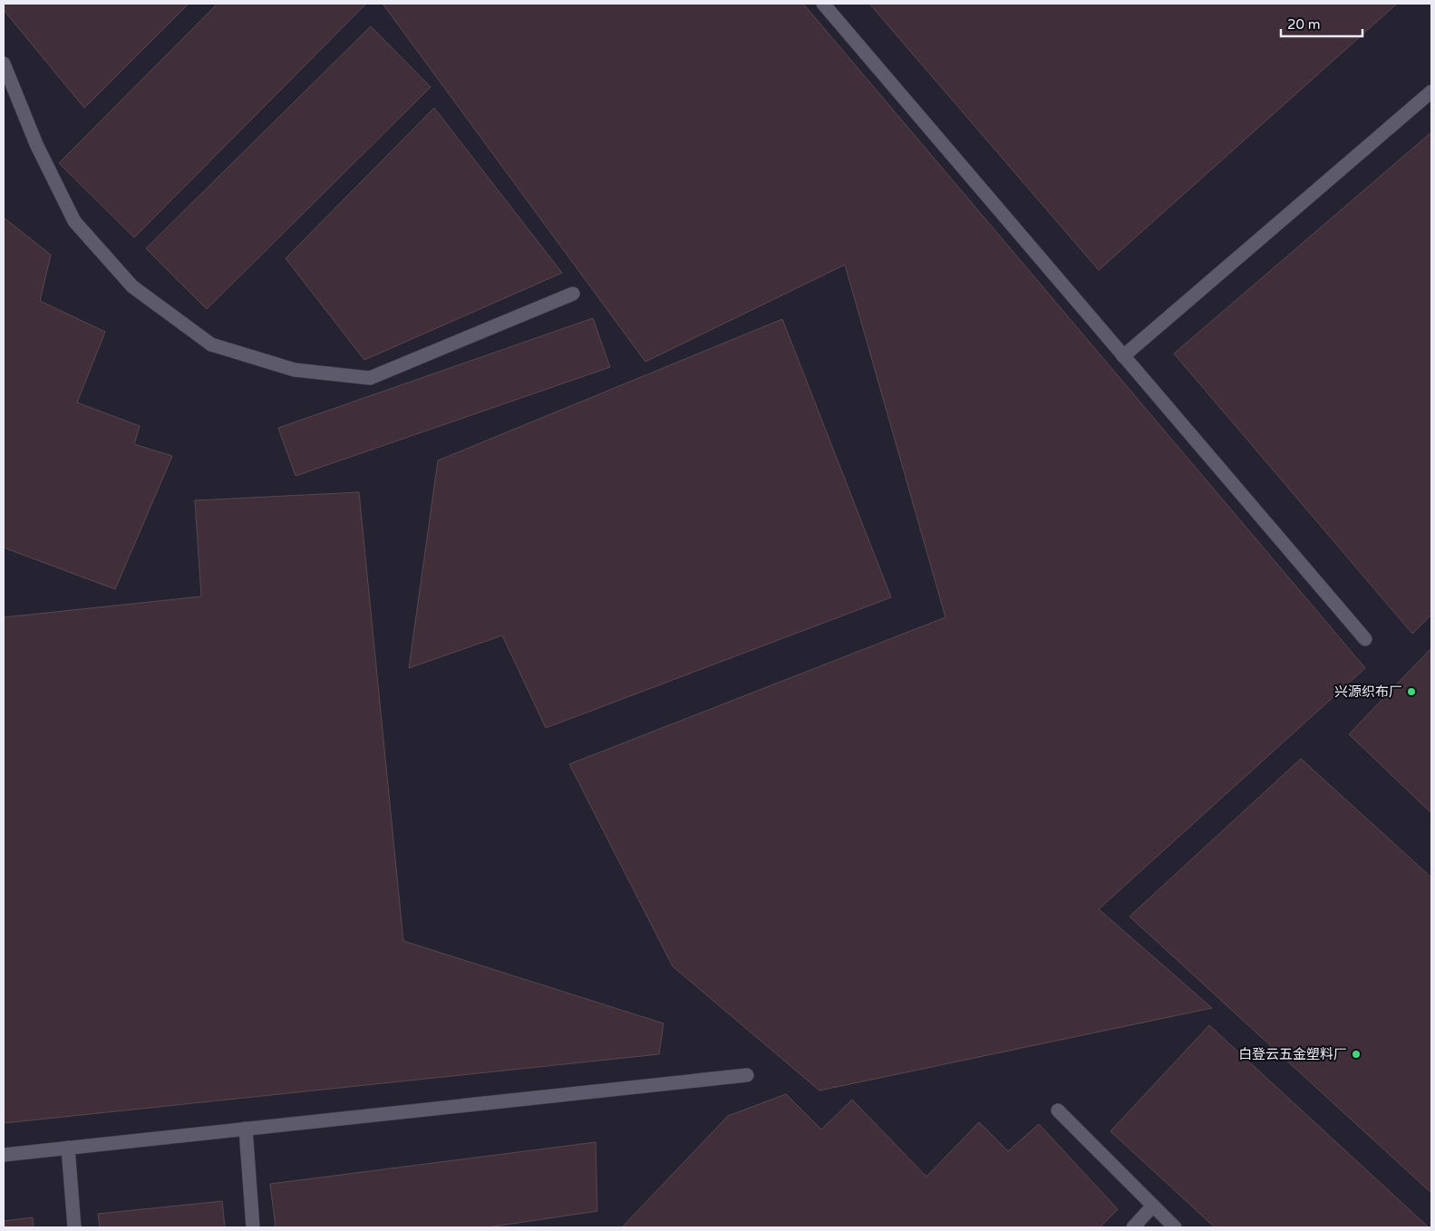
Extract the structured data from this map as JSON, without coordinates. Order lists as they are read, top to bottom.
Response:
{
  "places": ["兴源织布厂", "白登云五金塑料厂"],
  "scale_bar": "20 m"
}
